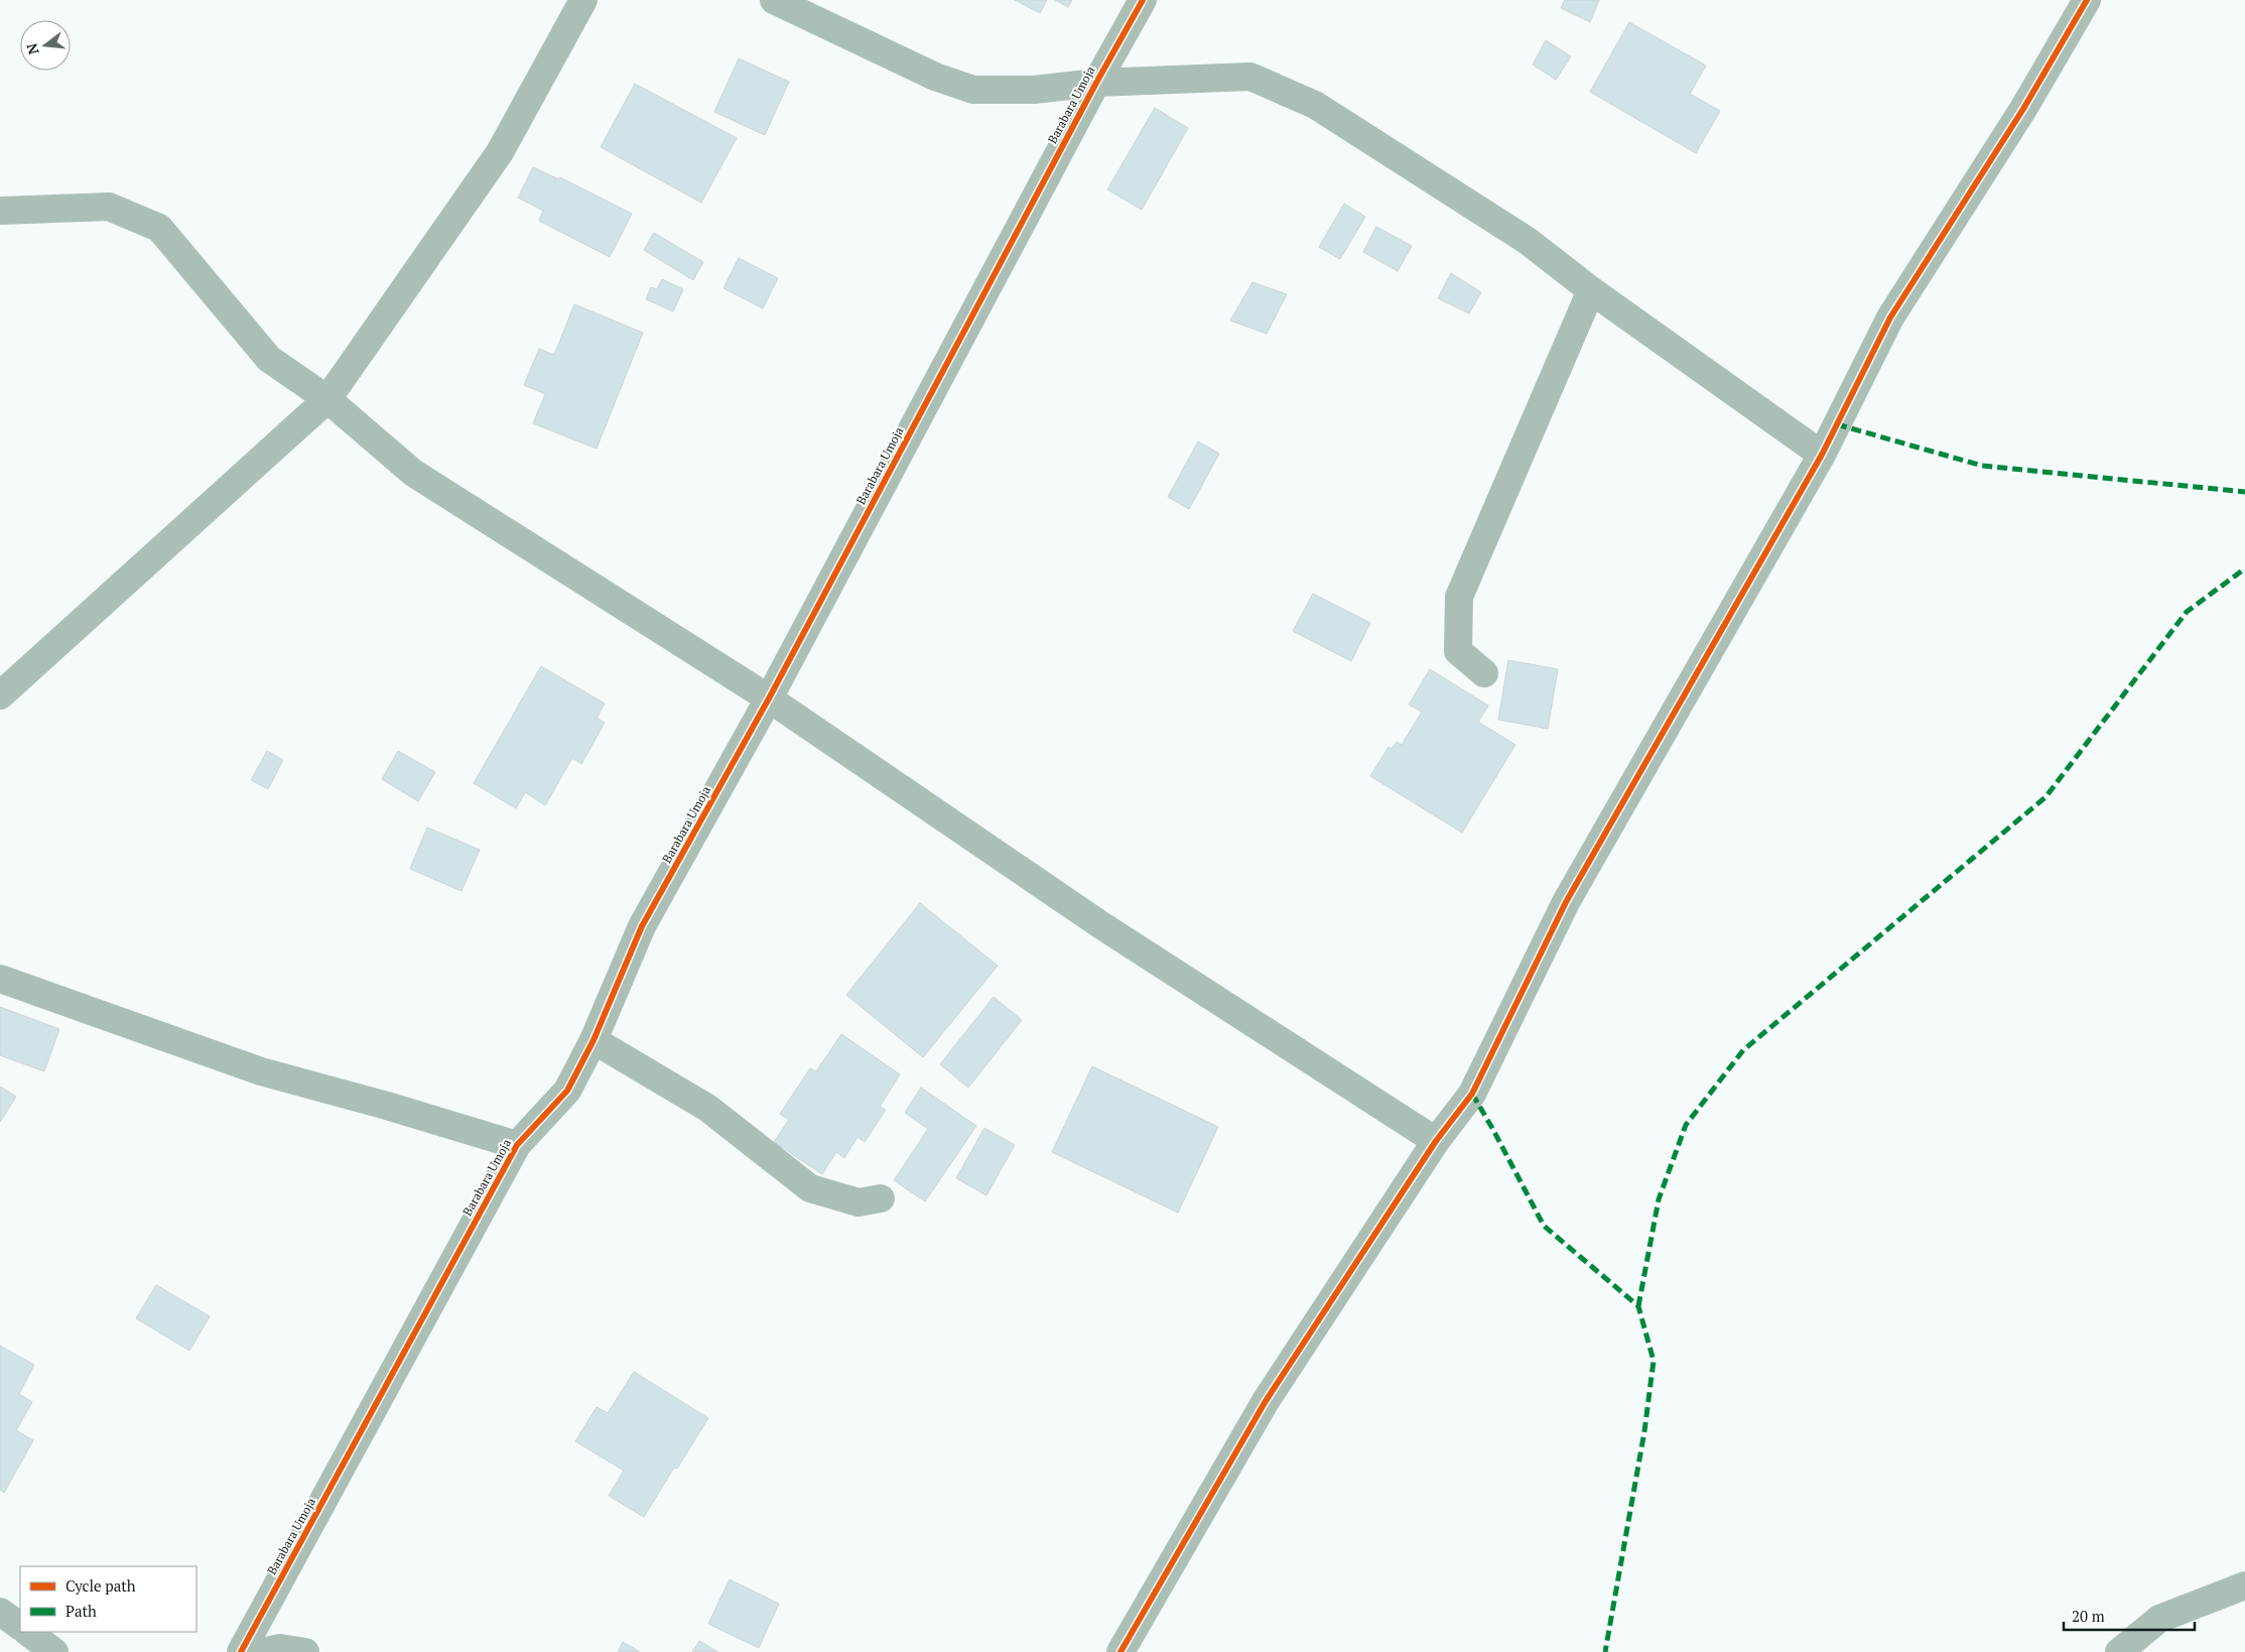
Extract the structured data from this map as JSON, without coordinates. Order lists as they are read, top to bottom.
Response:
{
  "streets": {
    "street": ["Barabara Umoja"]
  },
  "legend": ["Cycle path", "Path"],
  "scale_bar": "20 m",
  "north": "left"
}
